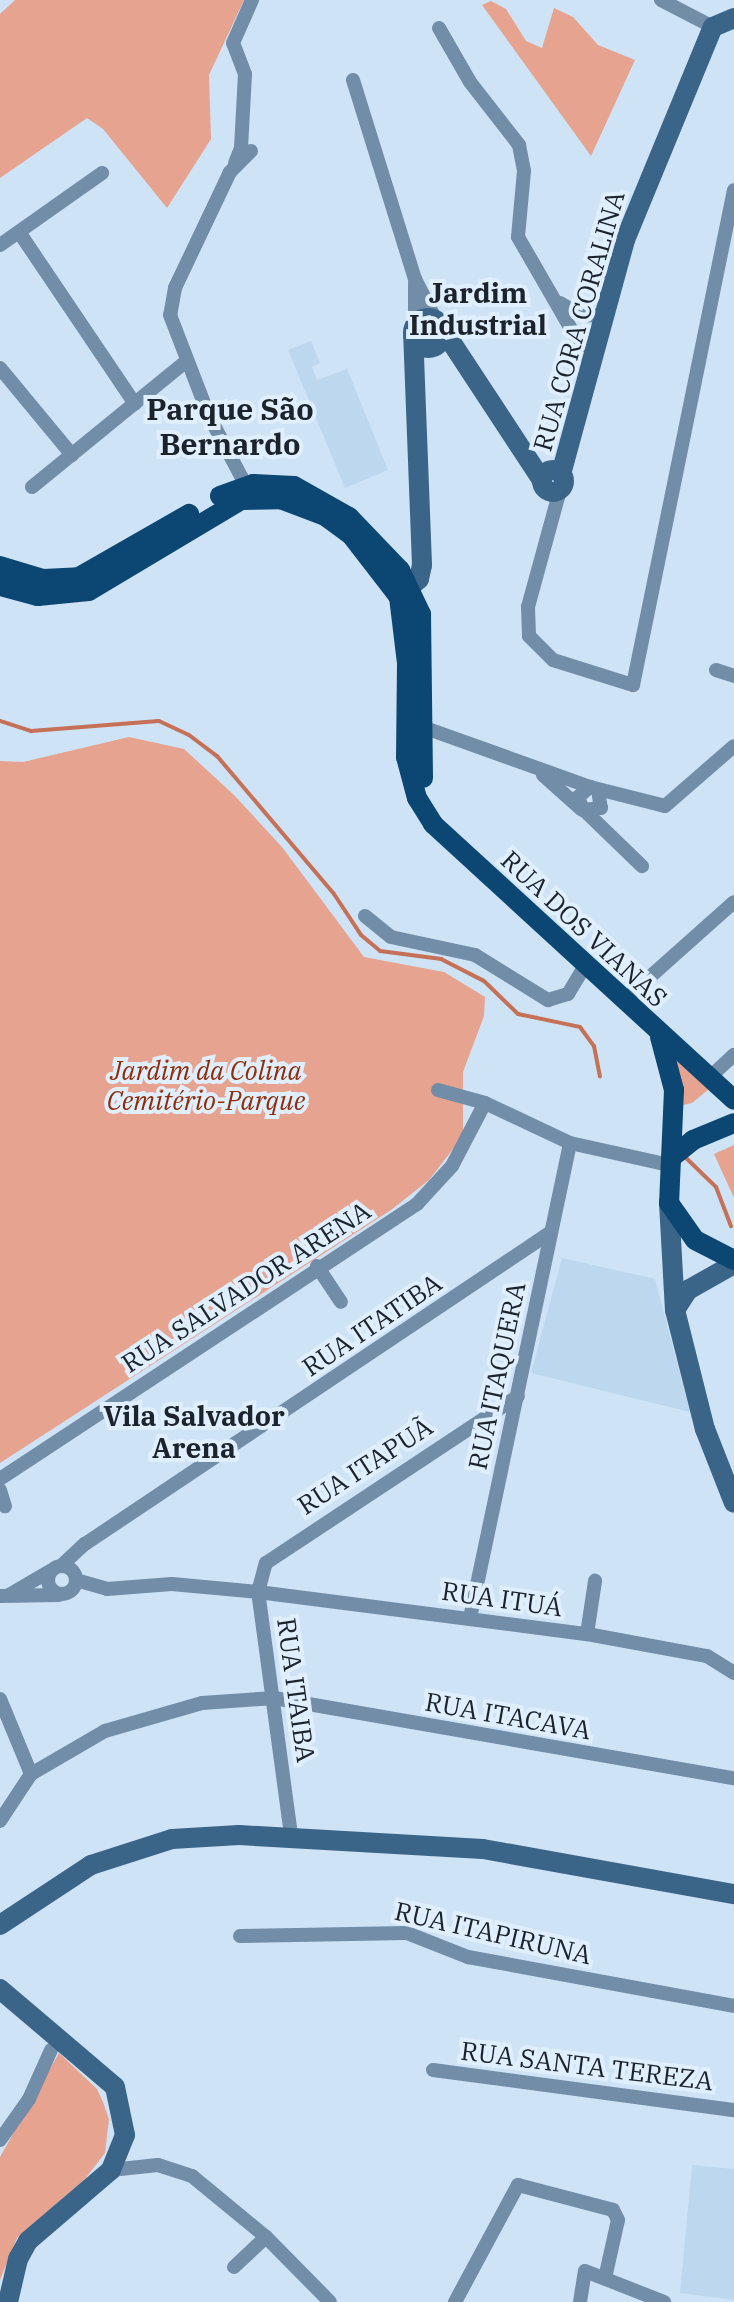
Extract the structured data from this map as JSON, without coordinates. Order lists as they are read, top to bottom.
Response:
{
  "streets": {
    "main road": ["RUA DOS VIANAS"],
    "street": [
      "RUA CORA CORALINA",
      "RUA SALVADOR ARENA",
      "RUA ITATIBA",
      "RUA ITAQUERA",
      "RUA ITAPUÃ",
      "RUA ITUÁ",
      "RUA ITAIBA",
      "RUA ITACAVA",
      "RUA ITAPIRUNA",
      "RUA SANTA TEREZA"
    ]
  },
  "crossings": [
    ["RUA ITATIBA", "RUA ITAQUERA"],
    ["RUA ITAQUERA", "RUA ITAPUÃ"],
    ["RUA ITAQUERA", "RUA ITUÁ"],
    ["RUA ITAPUÃ", "RUA ITUÁ"],
    ["RUA ITAPUÃ", "RUA ITAIBA"],
    ["RUA ITUÁ", "RUA ITAIBA"],
    ["RUA ITAIBA", "RUA ITACAVA"]
  ],
  "districts": ["Jardim Industrial", "Parque São Bernardo", "Vila Salvador Arena"],
  "parks": ["Jardim da Colina Cemitério-Parque"]
}
